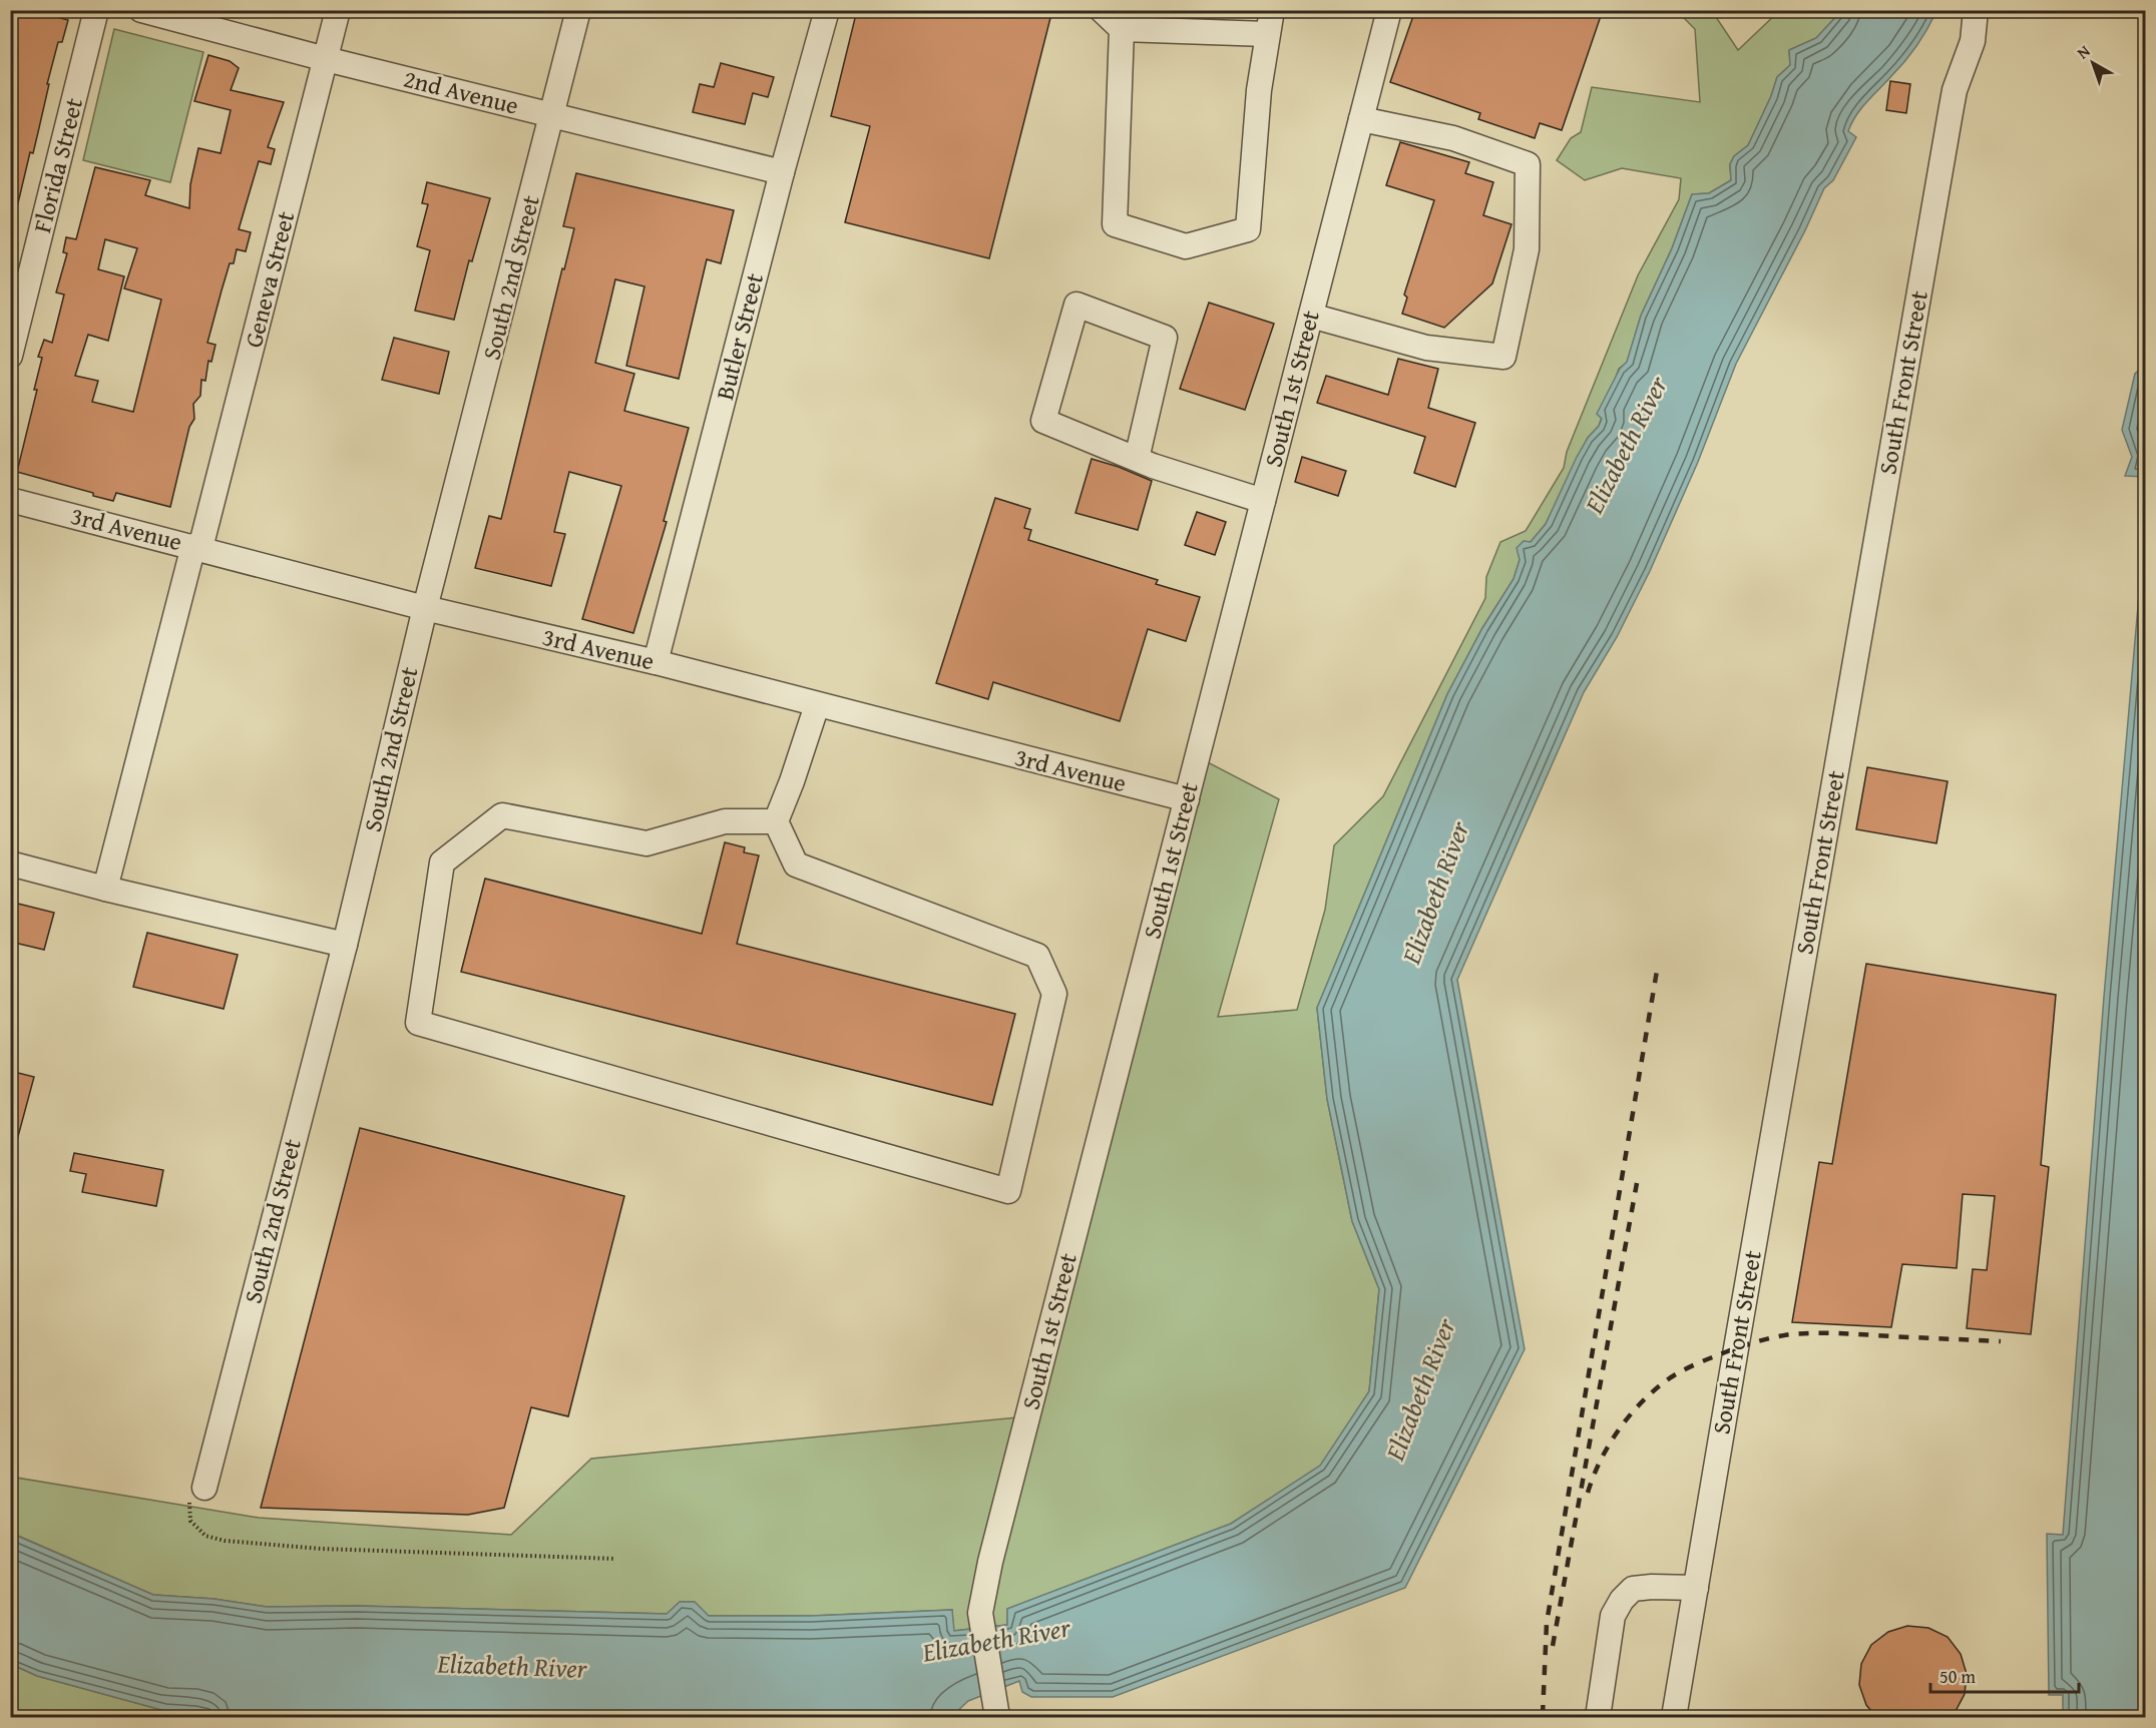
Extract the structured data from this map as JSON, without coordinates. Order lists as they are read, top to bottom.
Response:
{
  "streets": {
    "street": [
      "2nd Avenue",
      "Florida Street",
      "South 2nd Street",
      "Geneva Street",
      "Butler Street",
      "South Front Street",
      "South 1st Street",
      "3rd Avenue"
    ]
  },
  "crossings": [
    ["2nd Avenue", "South 2nd Street"],
    ["2nd Avenue", "Geneva Street"],
    ["2nd Avenue", "Butler Street"],
    ["South 2nd Street", "3rd Avenue"],
    ["Geneva Street", "3rd Avenue"],
    ["Butler Street", "3rd Avenue"],
    ["South 1st Street", "3rd Avenue"]
  ],
  "water": ["Elizabeth River"],
  "scale_bar": "50 m",
  "north": "top left"
}
